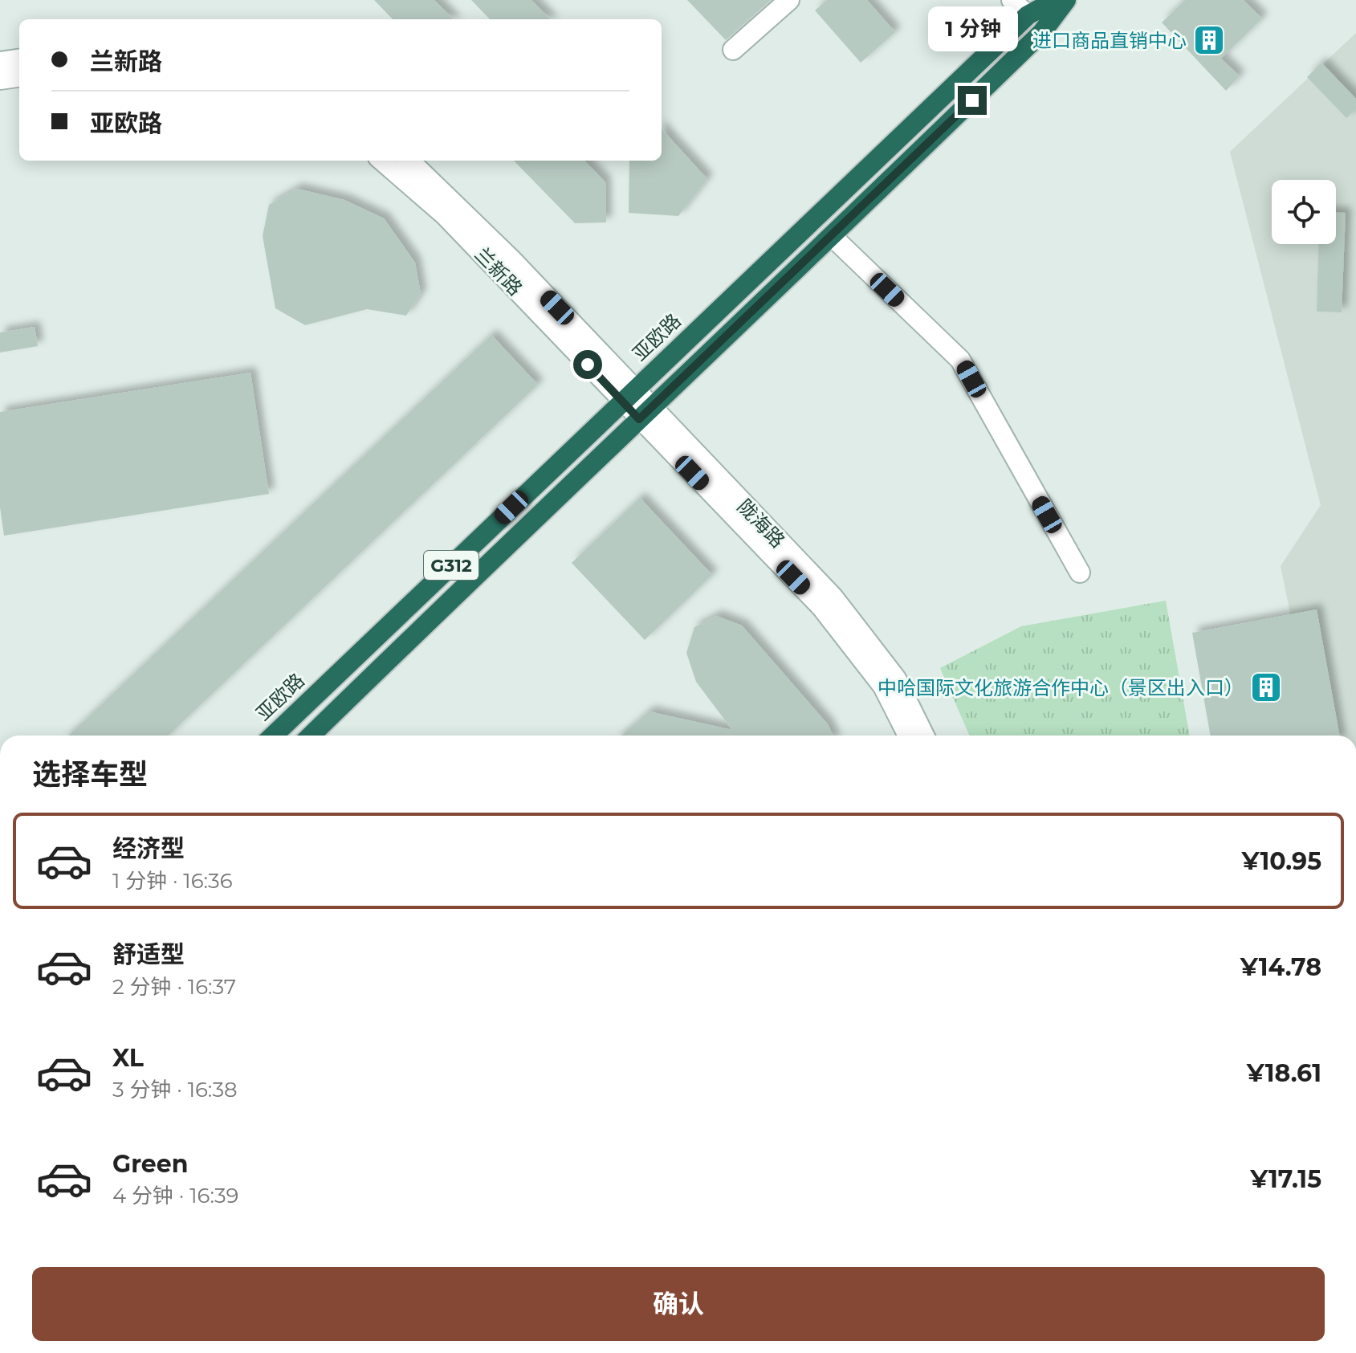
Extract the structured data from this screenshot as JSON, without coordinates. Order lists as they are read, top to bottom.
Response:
{
  "streets": {
    "highway": ["亚欧路", "G312"],
    "street": ["兰新路", "陇海路"]
  },
  "crossings": [
    ["兰新路", "亚欧路"],
    ["兰新路", "陇海路"],
    ["兰新路", "G312"],
    ["陇海路", "G312"]
  ],
  "places": {
    "building": ["进口商品直销中心", "中哈国际文化旅游合作中心（景区出入口）"]
  },
  "page": {
    "bubble": "1 分钟",
    "banner": ["兰新路", "亚欧路"],
    "heading": "选择车型",
    "list": [
      {
        "name": "经济型",
        "note": "1 分钟 · 16:36",
        "value": "¥10.95"
      },
      {
        "name": "舒适型",
        "note": "2 分钟 · 16:37",
        "value": "¥14.78"
      },
      {
        "name": "XL",
        "note": "3 分钟 · 16:38",
        "value": "¥18.61"
      },
      {
        "name": "Green",
        "note": "4 分钟 · 16:39",
        "value": "¥17.15"
      }
    ],
    "buttons": "确认"
  }
}
